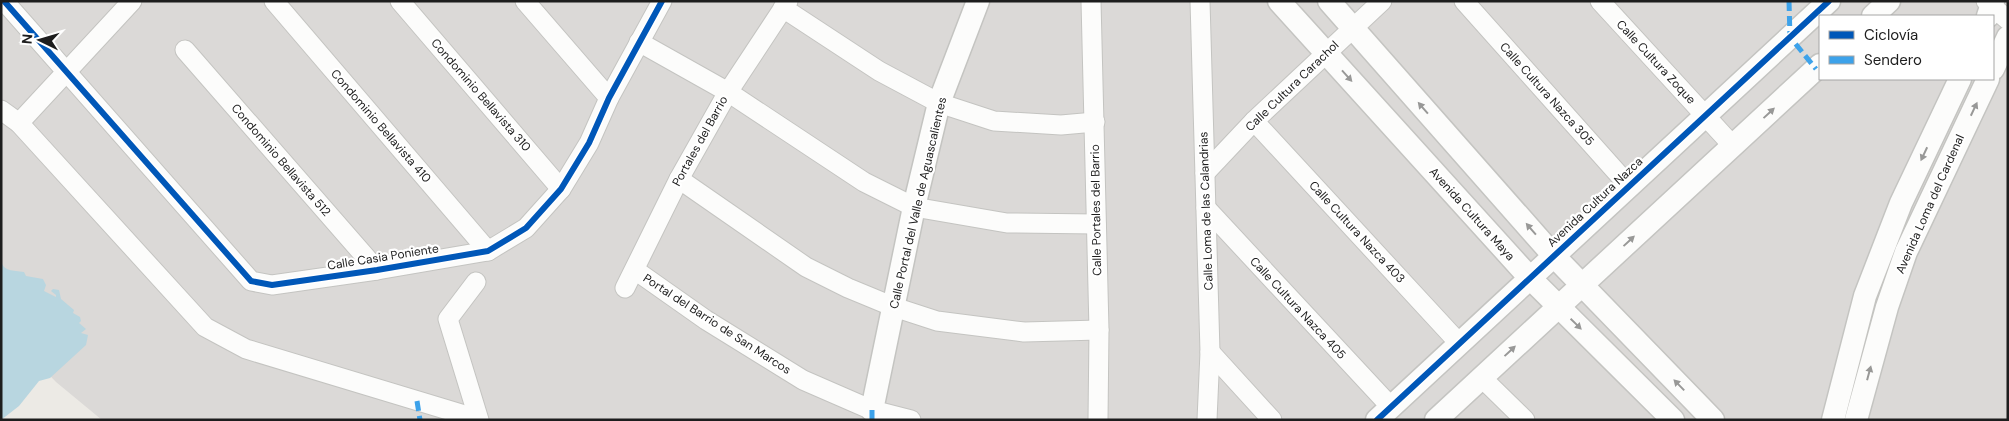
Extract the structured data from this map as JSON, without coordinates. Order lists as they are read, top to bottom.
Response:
{
  "streets": {
    "street": [
      "Calle Cultura Zoque",
      "Calle Cultura Carachol",
      "Calle Cultura Nazca 305",
      "Condominio Bellavista 310",
      "Condominio Bellavista 410",
      "Portales del Barrio",
      "Condominio Bellavista 512",
      "Avenida Cultura Nazca",
      "Calle Portal del Valle de Aguascalientes",
      "Avenida Loma del Cardenal",
      "Calle Portales del Barrio",
      "Calle Loma de las Calandrias",
      "Avenida Cultura Maya",
      "Calle Cultura Nazca 403",
      "Calle Casia Poniente",
      "Calle Cultura Nazca 405",
      "Portal del Barrio de San Marcos"
    ]
  },
  "crossings": [
    ["Calle Cultura Zoque", "Avenida Cultura Nazca"],
    ["Calle Cultura Carachol", "Calle Loma de las Calandrias"],
    ["Calle Cultura Carachol", "Avenida Cultura Maya"],
    ["Calle Cultura Carachol", "Calle Cultura Nazca 403"],
    ["Calle Cultura Nazca 305", "Avenida Cultura Nazca"],
    ["Condominio Bellavista 310", "Calle Casia Poniente"],
    ["Condominio Bellavista 410", "Calle Casia Poniente"],
    ["Portales del Barrio", "Portal del Barrio de San Marcos"],
    ["Condominio Bellavista 512", "Calle Casia Poniente"],
    ["Avenida Cultura Nazca", "Avenida Cultura Maya"],
    ["Avenida Cultura Nazca", "Calle Cultura Nazca 403"],
    ["Avenida Cultura Nazca", "Calle Cultura Nazca 405"],
    ["Calle Portal del Valle de Aguascalientes", "Portal del Barrio de San Marcos"],
    ["Calle Loma de las Calandrias", "Calle Cultura Nazca 405"]
  ],
  "legend": ["Ciclovía", "Sendero"],
  "north": "left"
}
